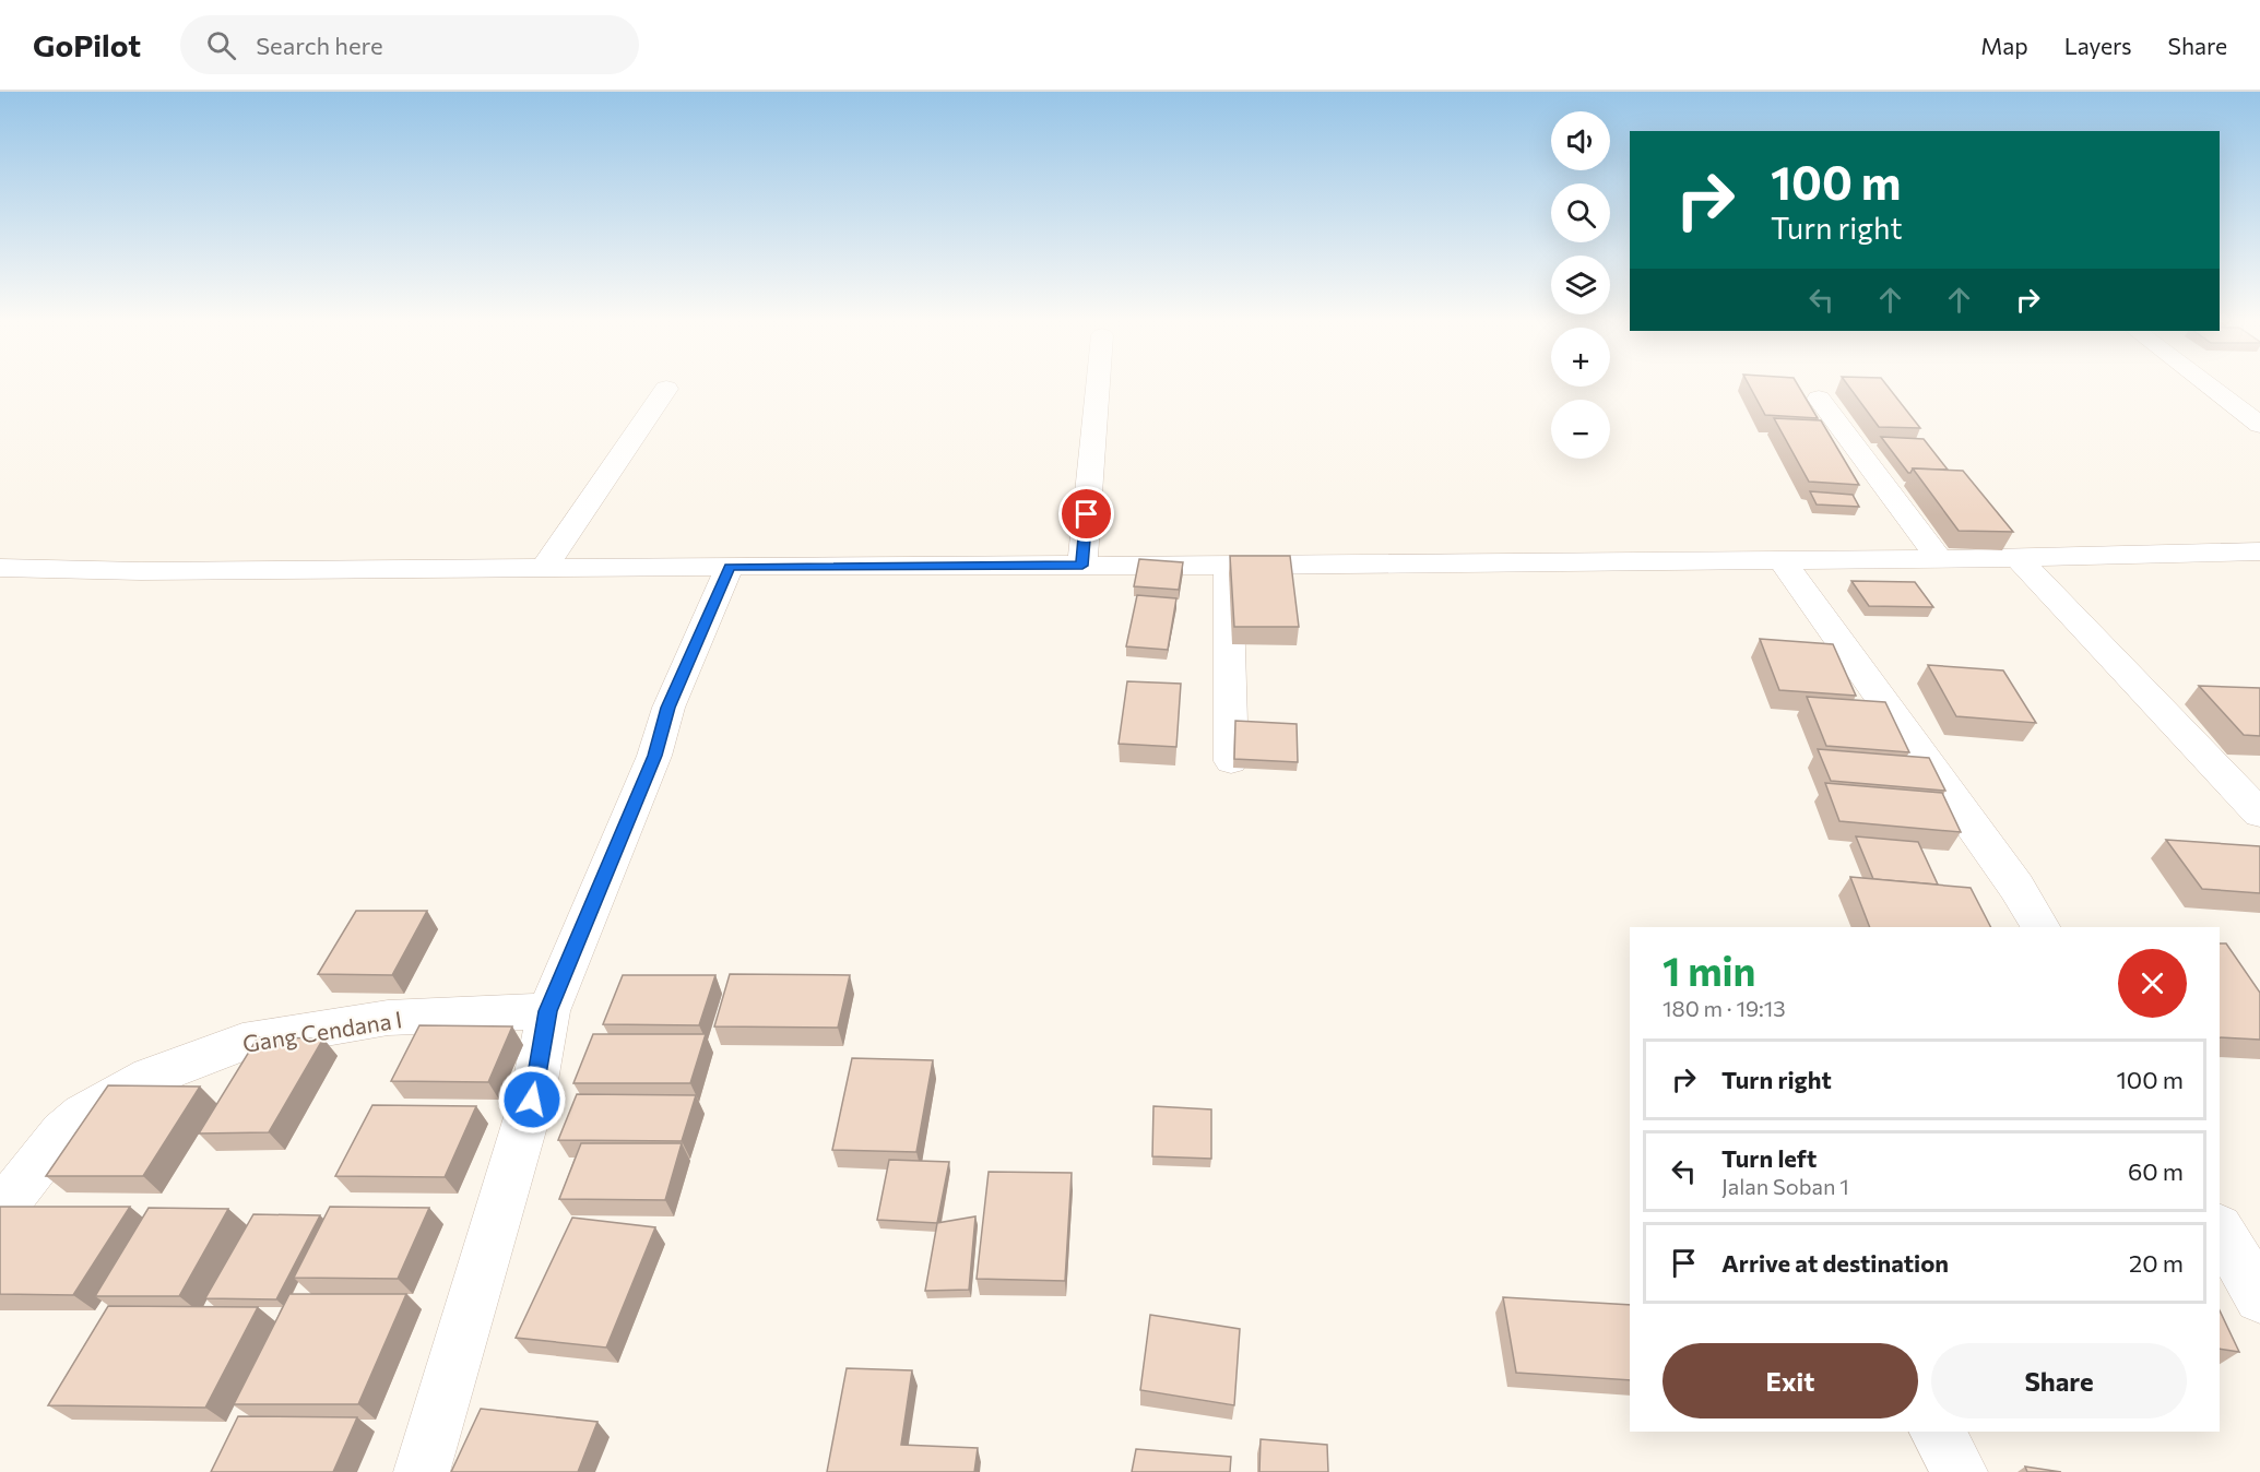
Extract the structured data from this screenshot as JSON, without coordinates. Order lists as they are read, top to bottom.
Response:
{
  "streets": {
    "street": ["Gang Cendana I"]
  },
  "page": {
    "header": "GoPilot",
    "search": "Search here",
    "nav": ["Map", "Layers", "Share"],
    "map_buttons": ["+", "−"],
    "turn": ["100 m", "Turn right"],
    "heading": ["1 min", "180 m · 19:13"],
    "list": [
      {
        "name": "Turn right",
        "value": "100 m"
      },
      {
        "name": "Turn left",
        "note": "Jalan Soban 1",
        "value": "60 m"
      },
      {
        "name": "Arrive at destination",
        "value": "20 m"
      }
    ],
    "buttons": ["Exit", "Share"]
  }
}
